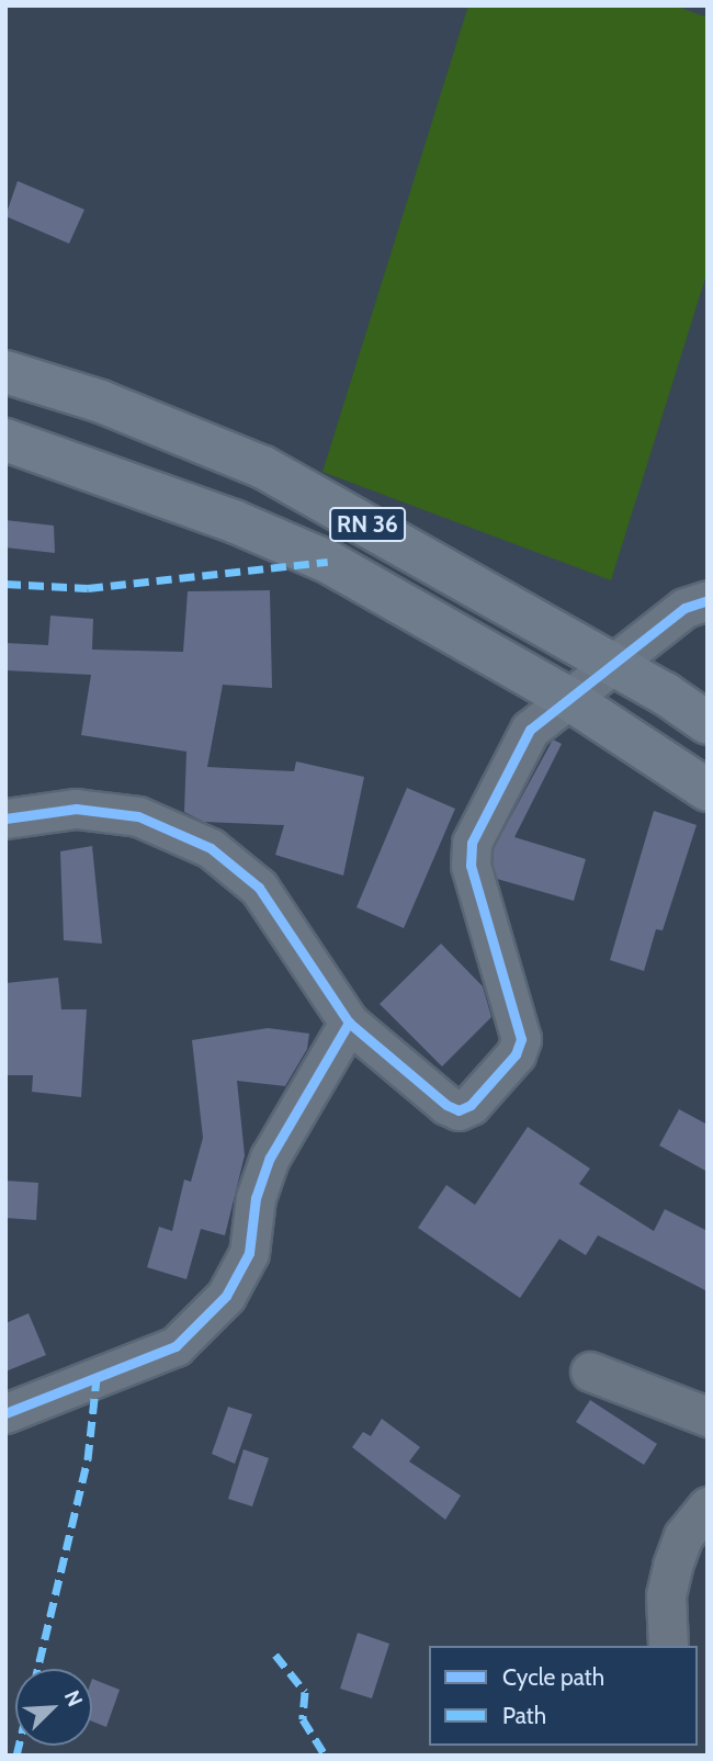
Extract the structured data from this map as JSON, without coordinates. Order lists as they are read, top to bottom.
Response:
{
  "streets": {
    "main road": ["RN 36"]
  },
  "legend": ["Cycle path", "Path"],
  "north": "top right"
}
